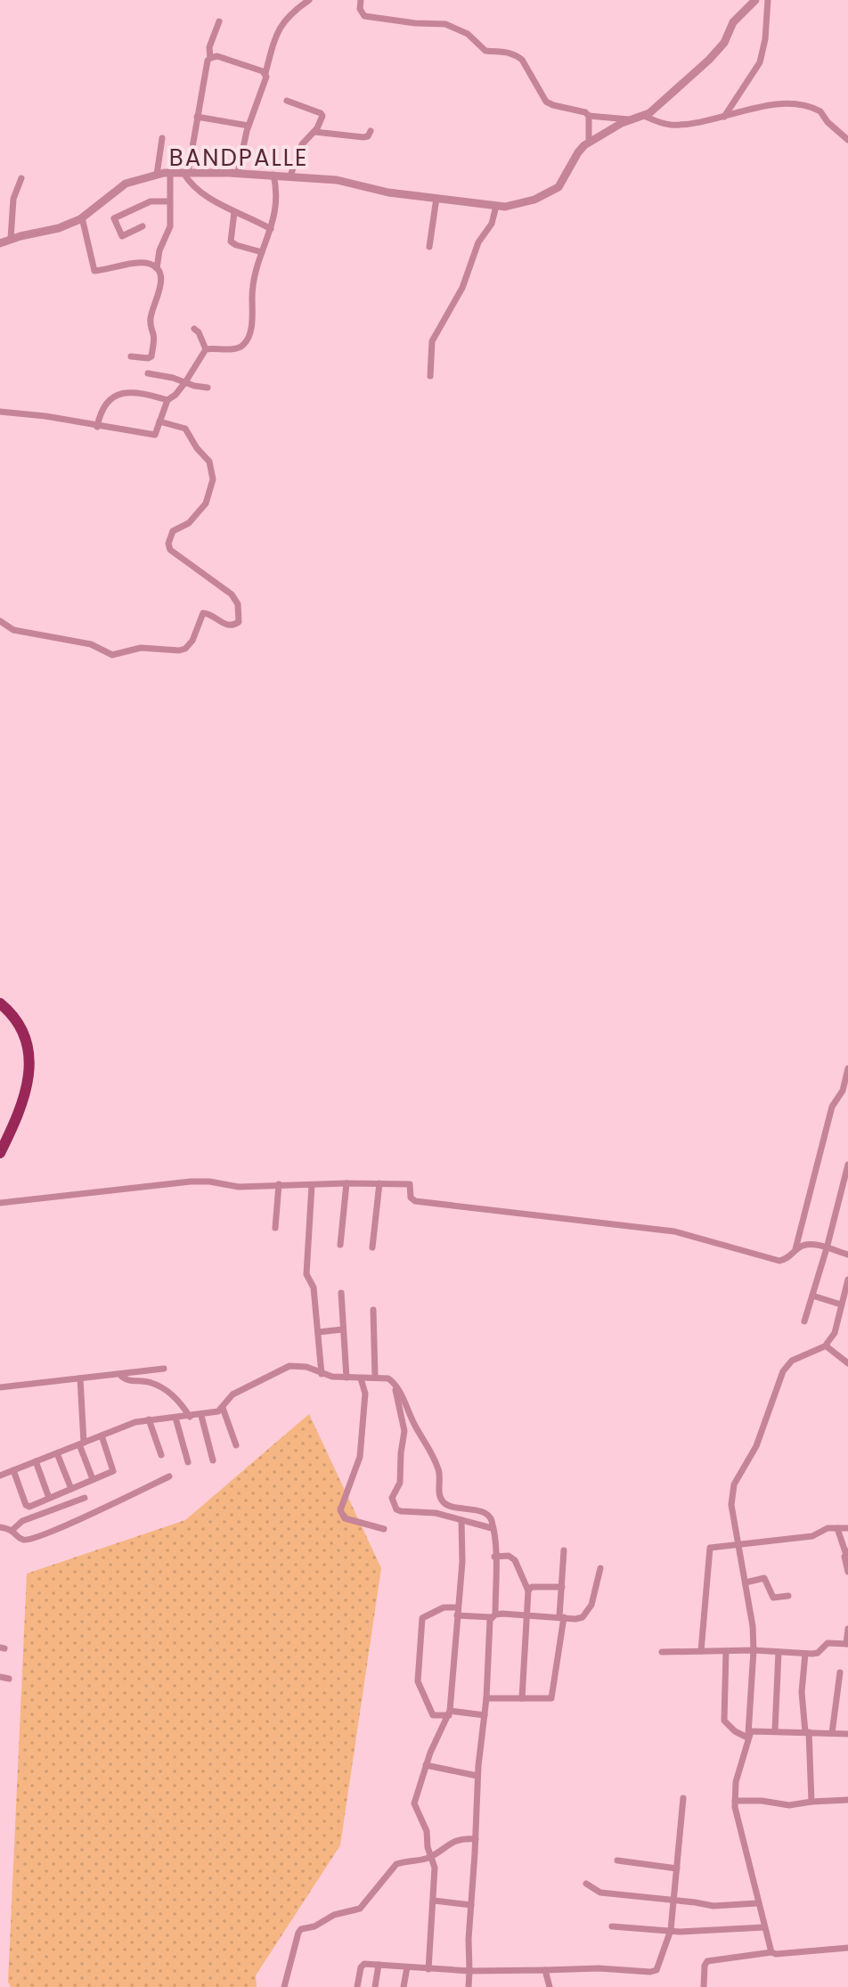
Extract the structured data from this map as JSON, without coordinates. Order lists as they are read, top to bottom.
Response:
{
  "districts": ["BANDPALLE"]
}
